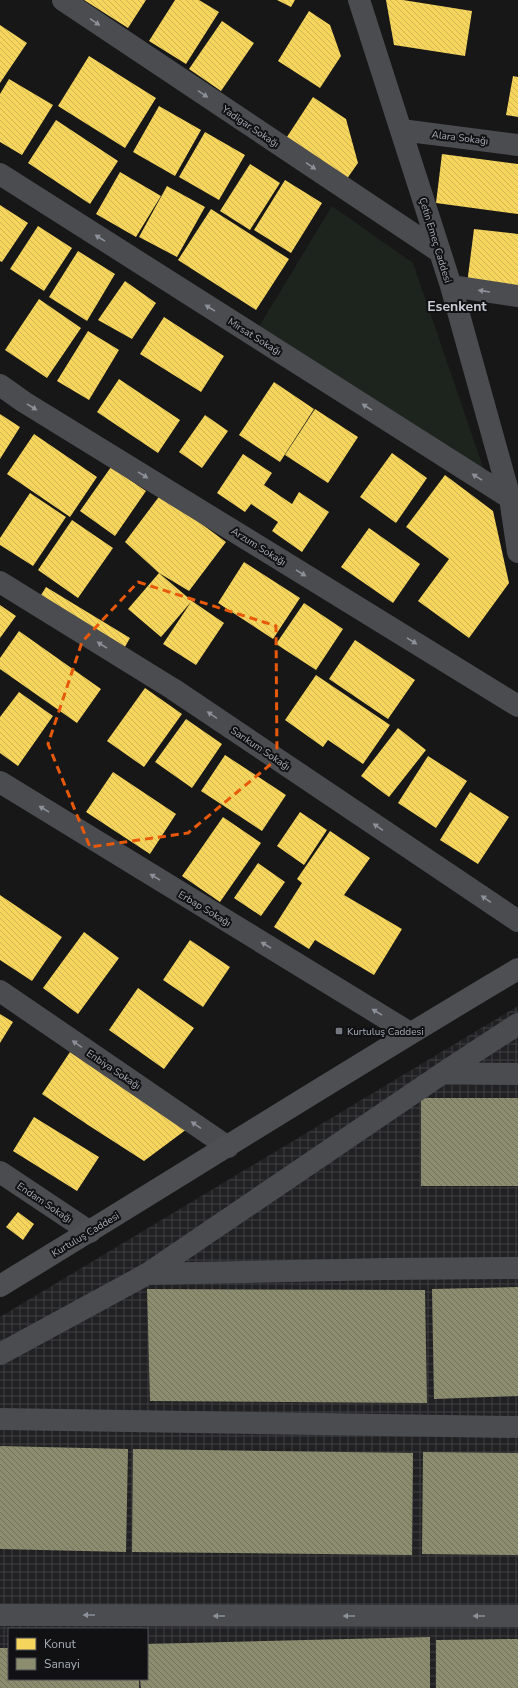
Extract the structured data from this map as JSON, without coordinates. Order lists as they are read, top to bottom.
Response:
{
  "streets": {
    "main road": ["Kurtuluş Caddesi"],
    "street": [
      "Yadigar Sokağı",
      "Alara Sokağı",
      "Çetin Emeç Caddesi",
      "Mirsat Sokağı",
      "Arzum Sokağı",
      "Sarıkum Sokağı",
      "Erbap Sokağı",
      "Enbiya Sokağı",
      "Endam Sokağı"
    ]
  },
  "crossings": [
    ["Yadigar Sokağı", "Çetin Emeç Caddesi"],
    ["Alara Sokağı", "Çetin Emeç Caddesi"],
    ["Çetin Emeç Caddesi", "Mirsat Sokağı"],
    ["Erbap Sokağı", "Kurtuluş Caddesi"],
    ["Enbiya Sokağı", "Kurtuluş Caddesi"],
    ["Endam Sokağı", "Kurtuluş Caddesi"]
  ],
  "one_way": [
    "Yadigar Sokağı",
    "Mirsat Sokağı",
    "Arzum Sokağı",
    "Sarıkum Sokağı",
    "Erbap Sokağı",
    "Enbiya Sokağı"
  ],
  "districts": ["Esenkent"],
  "places": {
    "transit": ["Kurtuluş Caddesi"]
  },
  "legend": ["Konut", "Sanayi"]
}
